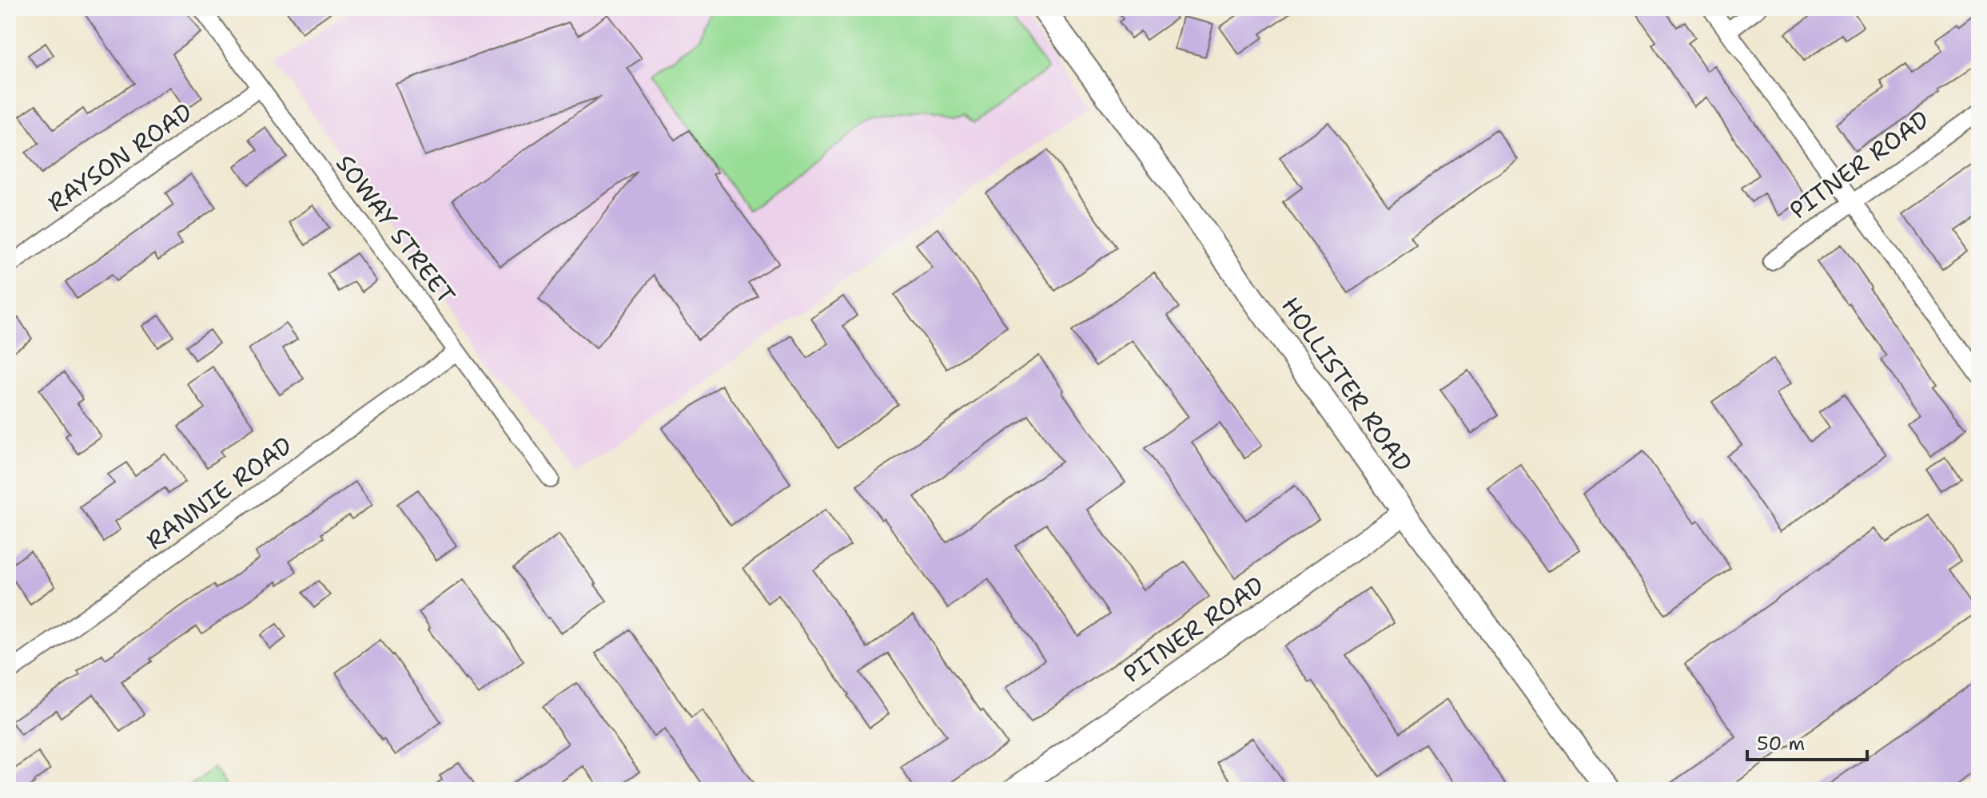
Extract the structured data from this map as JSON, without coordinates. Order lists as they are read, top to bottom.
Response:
{
  "streets": {
    "street": [
      "RAYSON ROAD",
      "PITNER ROAD",
      "SOWAY STREET",
      "HOLLISTER ROAD",
      "RANNIE ROAD"
    ]
  },
  "crossings": [
    ["RAYSON ROAD", "SOWAY STREET"],
    ["PITNER ROAD", "HOLLISTER ROAD"],
    ["SOWAY STREET", "RANNIE ROAD"]
  ],
  "scale_bar": "50 m"
}
